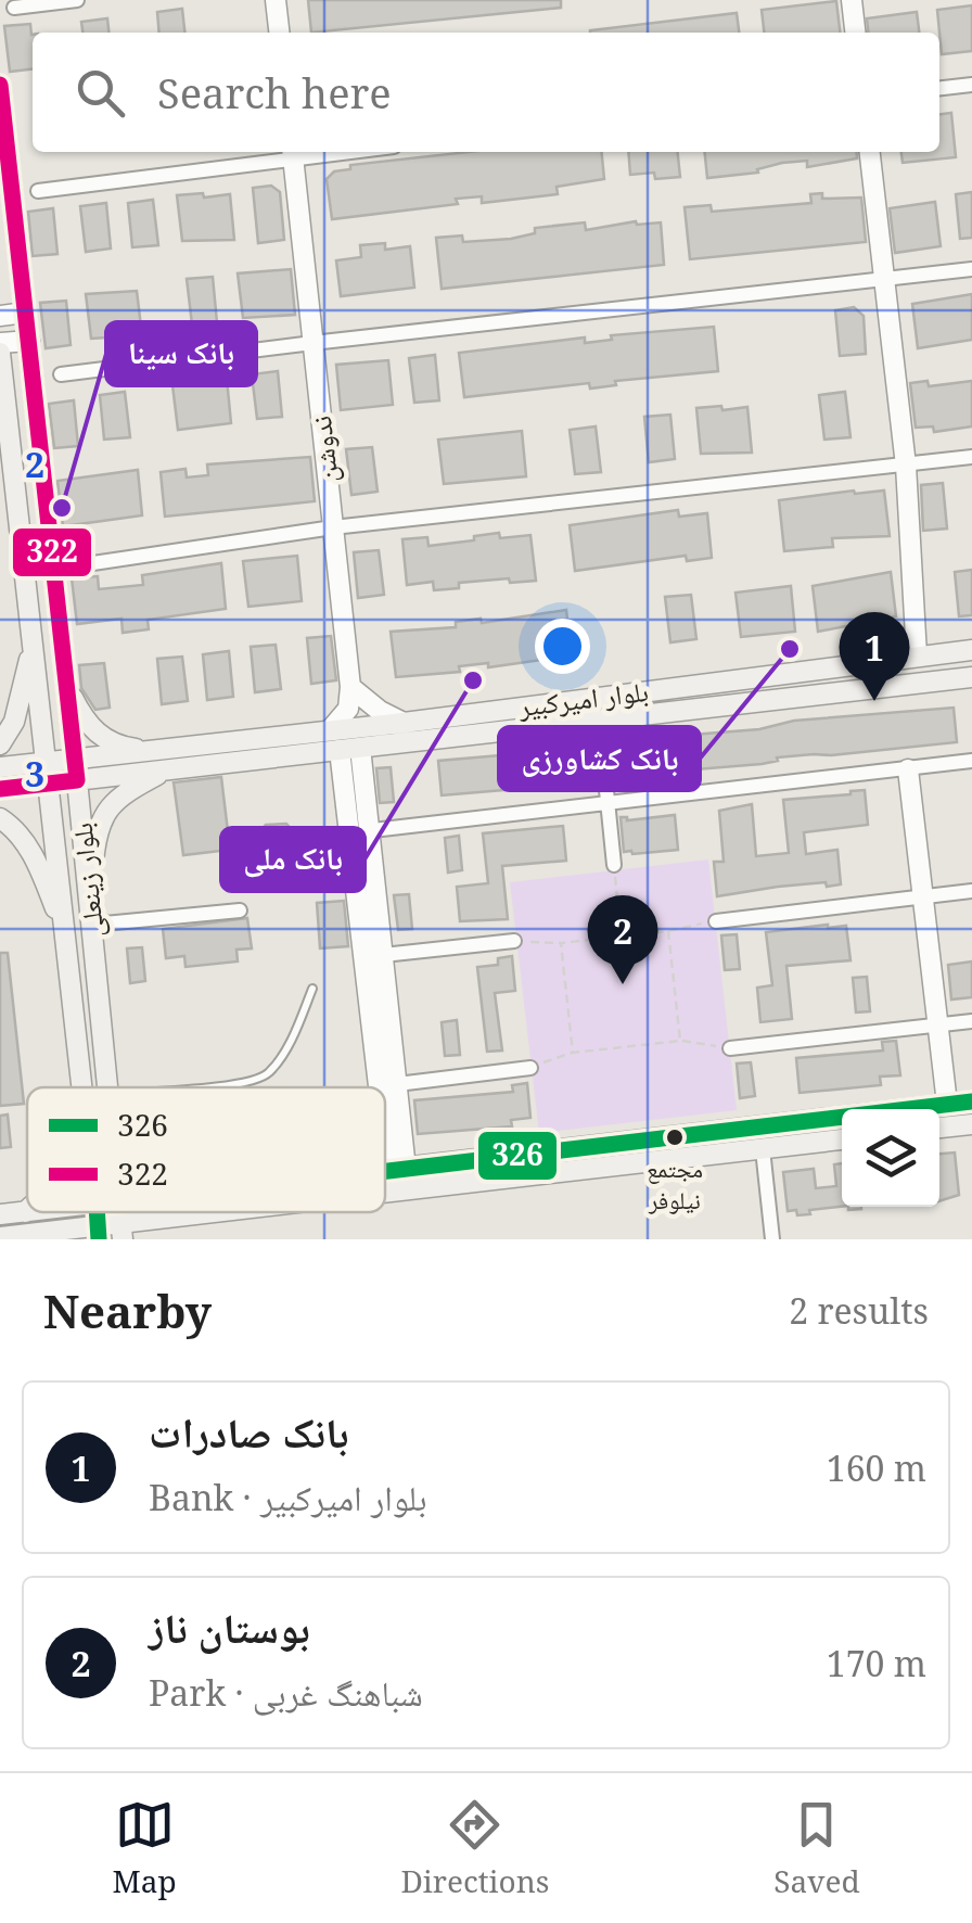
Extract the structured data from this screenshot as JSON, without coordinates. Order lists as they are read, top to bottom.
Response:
{
  "streets": {
    "main road": ["بلوار امیرکبیر", "بلوار زینعلی"],
    "street": ["ندوشن"]
  },
  "crossings": [
    ["بلوار امیرکبیر", "بلوار زینعلی"]
  ],
  "places": [
    "بانک سینا",
    "بانک کشاورزی",
    "بانک ملی",
    "مجتمع نیلوفر"
  ],
  "lines": ["transit line 322", "transit line 326"],
  "legend": ["326", "322"],
  "page": {
    "search": "Search here",
    "pins": ["1", "2"],
    "heading": ["Nearby", "2 results"],
    "list": [
      {
        "mark": "1",
        "name": "بانک صادرات",
        "note": "Bank · بلوار امیرکبیر",
        "value": "160 m"
      },
      {
        "mark": "2",
        "name": "بوستان ناز",
        "note": "Park · شباهنگ غربی",
        "value": "170 m"
      }
    ],
    "nav": ["Map", "Directions", "Saved"]
  },
  "grid": {
    "rows": ["2", "3"]
  }
}
